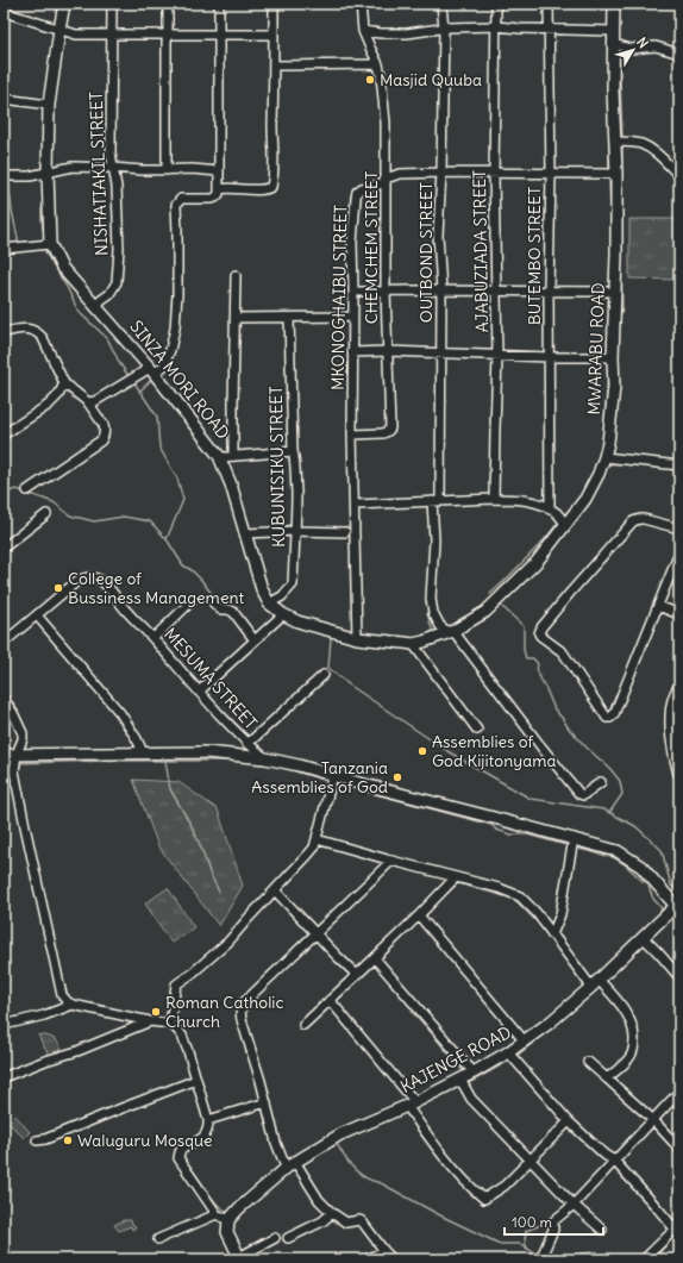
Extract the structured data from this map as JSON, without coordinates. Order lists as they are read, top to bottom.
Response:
{
  "streets": {
    "street": [
      "NISHATIAKIL STREET",
      "CHEMCHEM STREET",
      "AJABUZIADA STREET",
      "OUTBOND STREET",
      "BUTEMBO STREET",
      "MKONOGHAIBU STREET",
      "MWARABU ROAD",
      "SINZA MORI ROAD",
      "KUBUNISIKU STREET",
      "MESUMA STREET",
      "KAJENGE ROAD"
    ]
  },
  "crossings": [
    ["NISHATIAKIL STREET", "SINZA MORI ROAD"],
    ["CHEMCHEM STREET", "MKONOGHAIBU STREET"],
    ["AJABUZIADA STREET", "MKONOGHAIBU STREET"],
    ["OUTBOND STREET", "MKONOGHAIBU STREET"],
    ["OUTBOND STREET", "MWARABU ROAD"],
    ["OUTBOND STREET", "SINZA MORI ROAD"],
    ["BUTEMBO STREET", "MKONOGHAIBU STREET"],
    ["MKONOGHAIBU STREET", "MWARABU ROAD"],
    ["MKONOGHAIBU STREET", "SINZA MORI ROAD"],
    ["MWARABU ROAD", "SINZA MORI ROAD"],
    ["SINZA MORI ROAD", "KUBUNISIKU STREET"]
  ],
  "places": [
    "Masjid Quuba",
    "College of Bussiness Management",
    "Assemblies of God Kijitonyama",
    "Tanzania Assemblies of God",
    "Roman Catholic Church",
    "Waluguru Mosque"
  ],
  "scale_bar": "100 m",
  "north": "top right"
}
